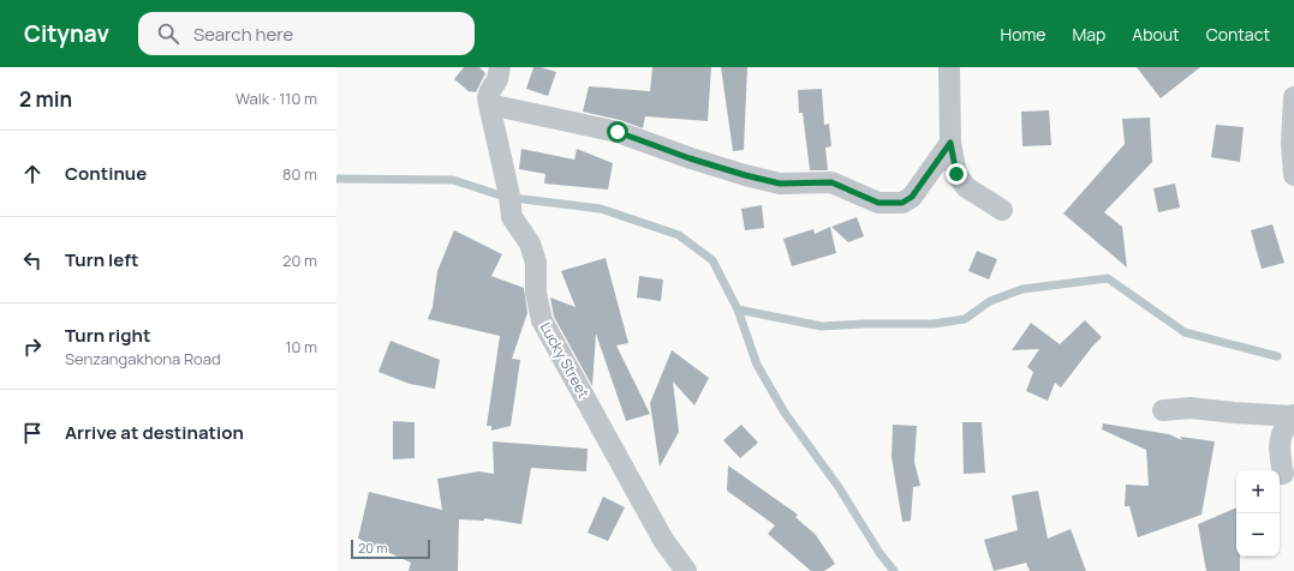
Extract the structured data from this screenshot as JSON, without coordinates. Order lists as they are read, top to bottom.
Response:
{
  "streets": {
    "street": ["Lucky Street"]
  },
  "scale_bar": "20 m",
  "page": {
    "header": "Citynav",
    "search": "Search here",
    "nav": [
      "Home",
      "Map",
      "About",
      "Contact"
    ],
    "heading": ["2 min", "Walk · 110 m"],
    "list": [
      ["Continue", "80 m"],
      ["Turn left", "20 m"],
      ["Turn right", "Senzangakhona Road", "10 m"],
      "Arrive at destination"
    ],
    "map_buttons": ["+", "−"],
    "scale": "20 m"
  }
}
